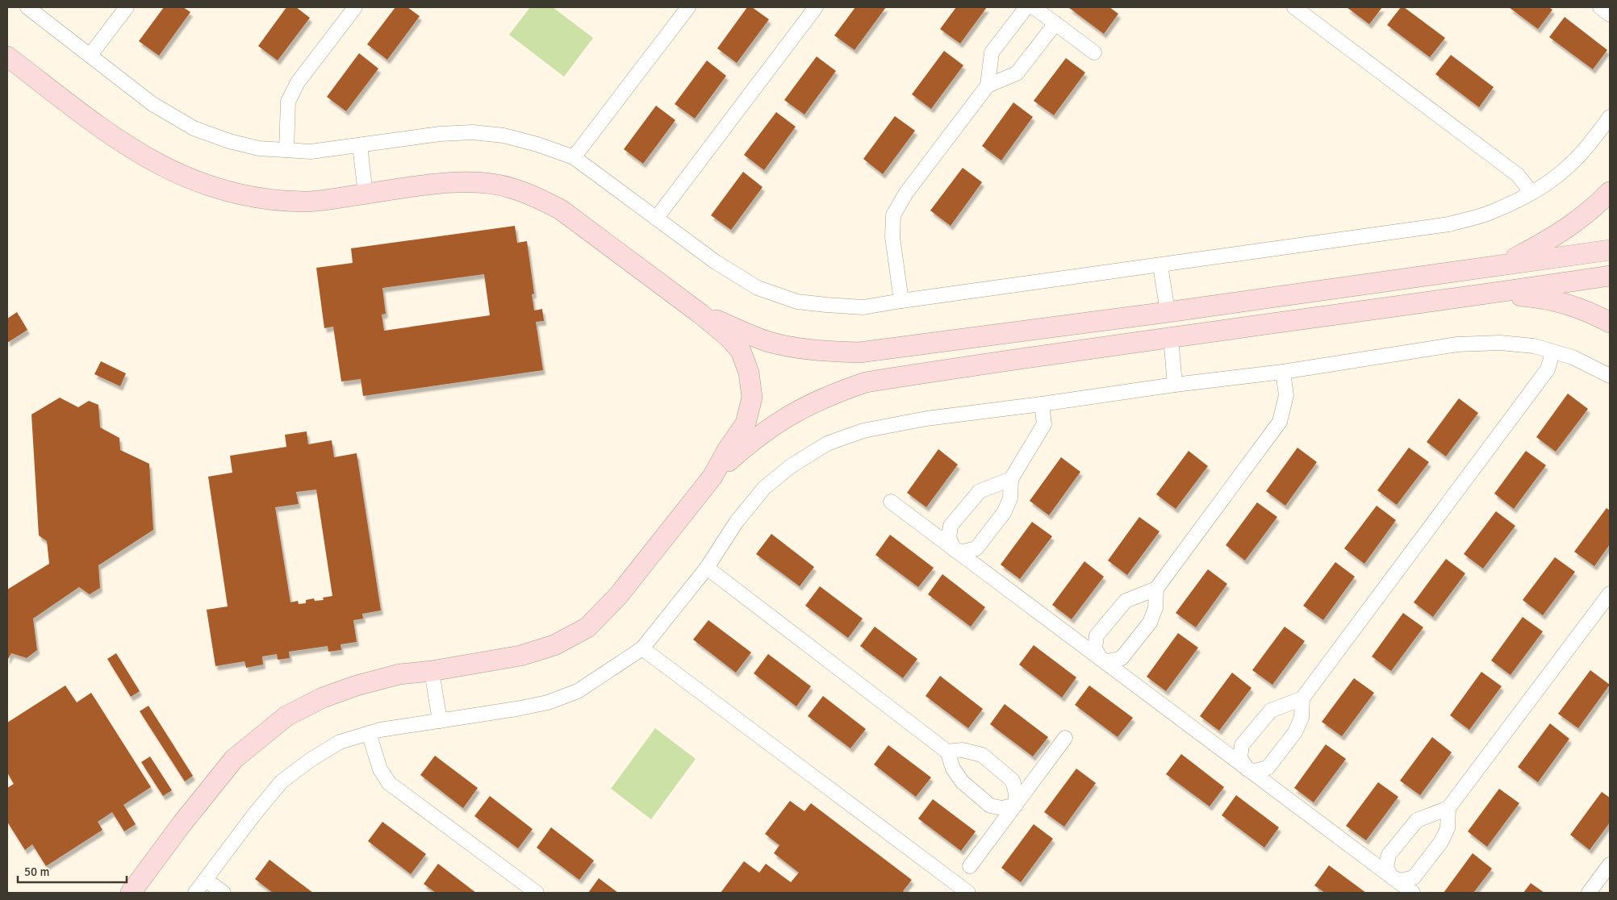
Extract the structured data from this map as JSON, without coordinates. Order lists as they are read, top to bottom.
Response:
{
  "scale_bar": "50 m"
}
